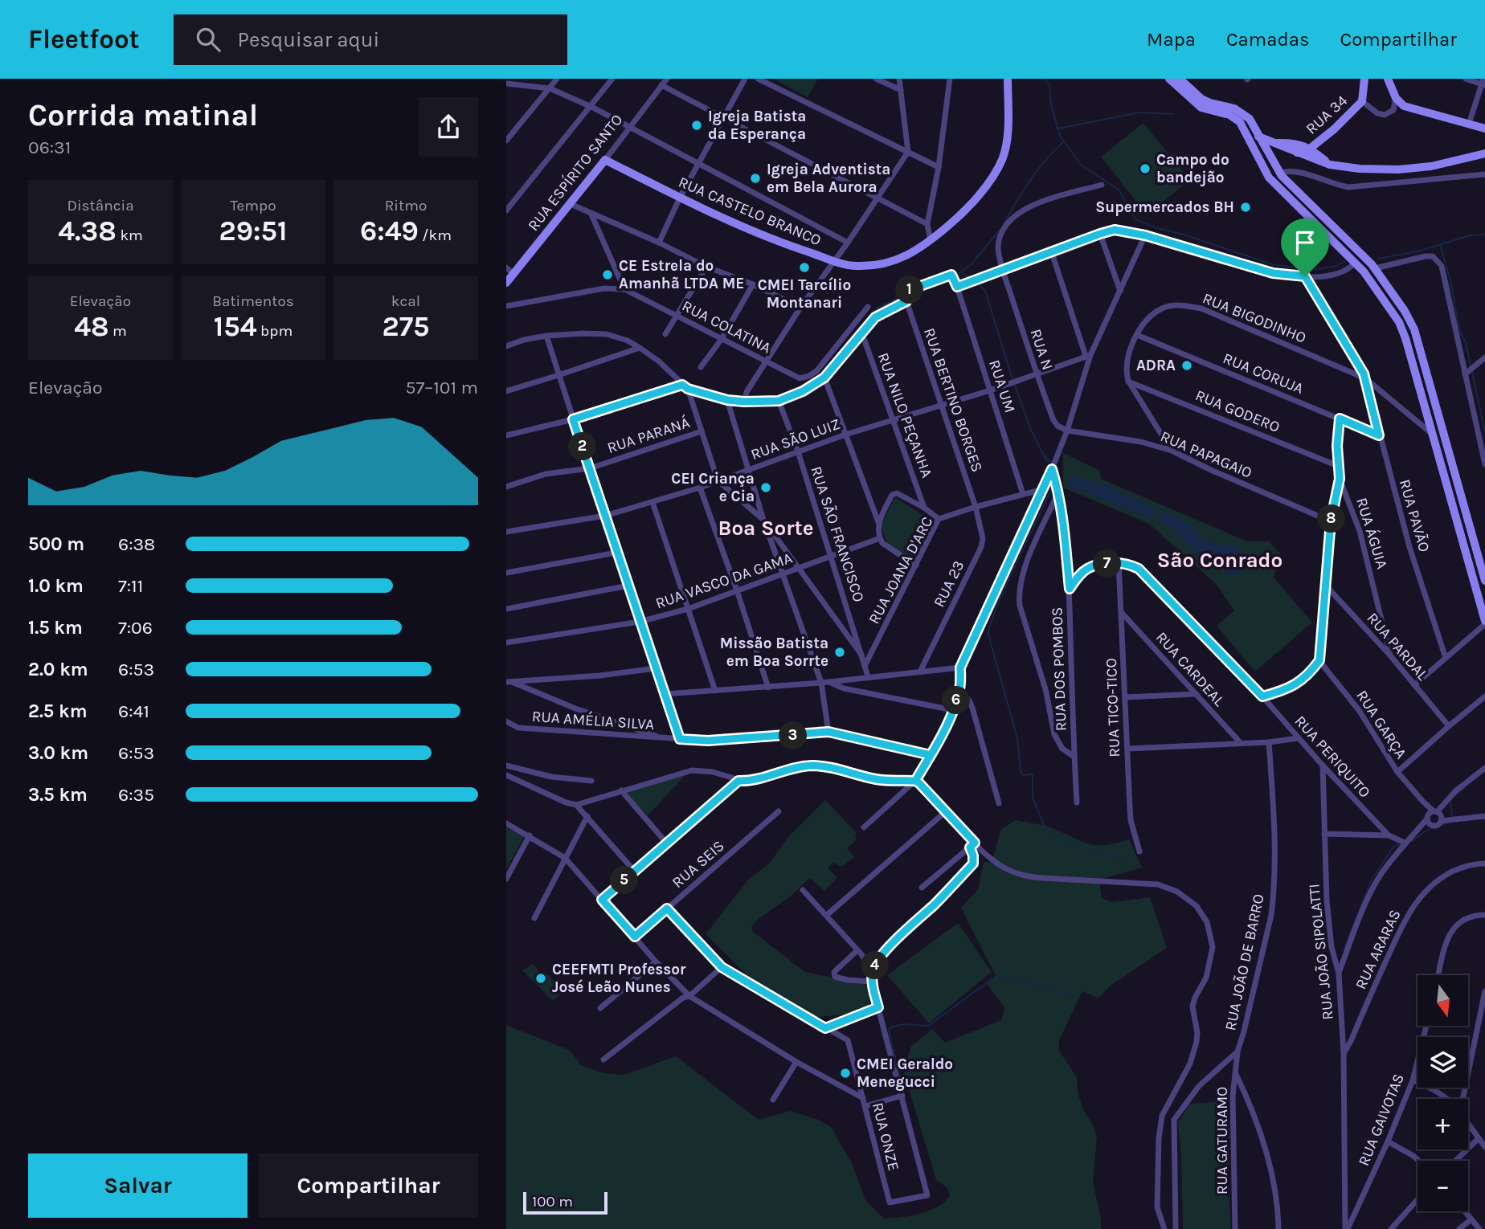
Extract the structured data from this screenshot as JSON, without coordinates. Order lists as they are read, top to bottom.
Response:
{
  "streets": {
    "main road": ["RUA 34", "RUA ESPÍRITO SANTO", "RUA CASTELO BRANCO"],
    "street": [
      "RUA BIGODINHO",
      "RUA COLATINA",
      "RUA N",
      "RUA CORUJA",
      "RUA UM",
      "RUA BERTINO BORGES",
      "RUA GODERO",
      "RUA NILO PEÇANHA",
      "RUA PARANÁ",
      "RUA SÃO LUIZ",
      "RUA PAPAGAIO",
      "RUA PAVÃO",
      "RUA ÁGUIA",
      "RUA SÃO FRANCISCO",
      "RUA JOANA D'ARC",
      "RUA VASCO DA GAMA",
      "RUA 23",
      "RUA PARDAL",
      "RUA DOS POMBOS",
      "RUA CARDEAL",
      "RUA TICO-TICO",
      "RUA AMÉLIA SILVA",
      "RUA GARÇA",
      "RUA PERIQUITO",
      "RUA SEIS",
      "RUA ARARAS",
      "RUA JOÃO SIPOLATTI",
      "RUA JOÃO DE BARRO",
      "RUA GAIVOTAS",
      "RUA ONZE",
      "RUA GATURAMO"
    ]
  },
  "crossings": [
    ["RUA ESPÍRITO SANTO", "RUA CASTELO BRANCO"],
    ["RUA BIGODINHO", "RUA CORUJA"],
    ["RUA BIGODINHO", "RUA GODERO"],
    ["RUA BIGODINHO", "RUA PAVÃO"],
    ["RUA N", "RUA SÃO LUIZ"],
    ["RUA N", "RUA PAPAGAIO"],
    ["RUA CORUJA", "RUA PAVÃO"],
    ["RUA CORUJA", "RUA ÁGUIA"],
    ["RUA UM", "RUA BERTINO BORGES"],
    ["RUA UM", "RUA SÃO LUIZ"],
    ["RUA UM", "RUA JOANA D'ARC"],
    ["RUA BERTINO BORGES", "RUA SÃO LUIZ"],
    ["RUA BERTINO BORGES", "RUA JOANA D'ARC"],
    ["RUA BERTINO BORGES", "RUA 23"],
    ["RUA GODERO", "RUA ÁGUIA"],
    ["RUA NILO PEÇANHA", "RUA SÃO LUIZ"],
    ["RUA SÃO LUIZ", "RUA SÃO FRANCISCO"],
    ["RUA ÁGUIA", "RUA PARDAL"],
    ["RUA SÃO FRANCISCO", "RUA JOANA D'ARC"],
    ["RUA SÃO FRANCISCO", "RUA VASCO DA GAMA"],
    ["RUA JOANA D'ARC", "RUA 23"],
    ["RUA CARDEAL", "RUA TICO-TICO"],
    ["RUA TICO-TICO", "RUA PERIQUITO"],
    ["RUA PERIQUITO", "RUA JOÃO SIPOLATTI"],
    ["RUA ARARAS", "RUA JOÃO SIPOLATTI"],
    ["RUA JOÃO SIPOLATTI", "RUA GAIVOTAS"],
    ["RUA JOÃO DE BARRO", "RUA GATURAMO"]
  ],
  "districts": ["Boa Sorte", "São Conrado"],
  "places": [
    "Igreja Batista da Esperança",
    "Campo do bandejão",
    "Igreja Adventista em Bela Aurora",
    "Supermercados BH",
    "CMEI Tarcílio Montanari",
    "CE Estrela do Amanhã LTDA ME",
    "ADRA",
    "CEI Criança e Cia",
    "Missão Batista em Boa Sorrte",
    "CEEFMTI Professor José Leão Nunes",
    "CMEI Geraldo Menegucci"
  ],
  "scale_bar": "100 m",
  "north": "bottom",
  "page": {
    "header": "Fleetfoot",
    "search": "Pesquisar aqui",
    "nav": ["Mapa", "Camadas", "Compartilhar"],
    "heading": ["Corrida matinal", "06:31"],
    "stats": [
      ["Distância", "4.38 km"],
      ["Tempo", "29:51"],
      ["Ritmo", "6:49 /km"],
      ["Elevação", "48 m"],
      ["Batimentos", "154 bpm"],
      ["kcal", "275"]
    ],
    "pins": [
      "1",
      "2",
      "8",
      "7",
      "6",
      "3",
      "5",
      "4"
    ],
    "chart": ["Elevação", "57–101 m"],
    "list": [
      {
        "name": "500 m",
        "note": "6:38"
      },
      {
        "name": "1.0 km",
        "note": "7:11"
      },
      {
        "name": "1.5 km",
        "note": "7:06"
      },
      {
        "name": "2.0 km",
        "note": "6:53"
      },
      {
        "name": "2.5 km",
        "note": "6:41"
      },
      {
        "name": "3.0 km",
        "note": "6:53"
      },
      {
        "name": "3.5 km",
        "note": "6:35"
      }
    ],
    "map_buttons": ["+", "−"],
    "buttons": ["Salvar", "Compartilhar"],
    "scale": "100 m"
  }
}
